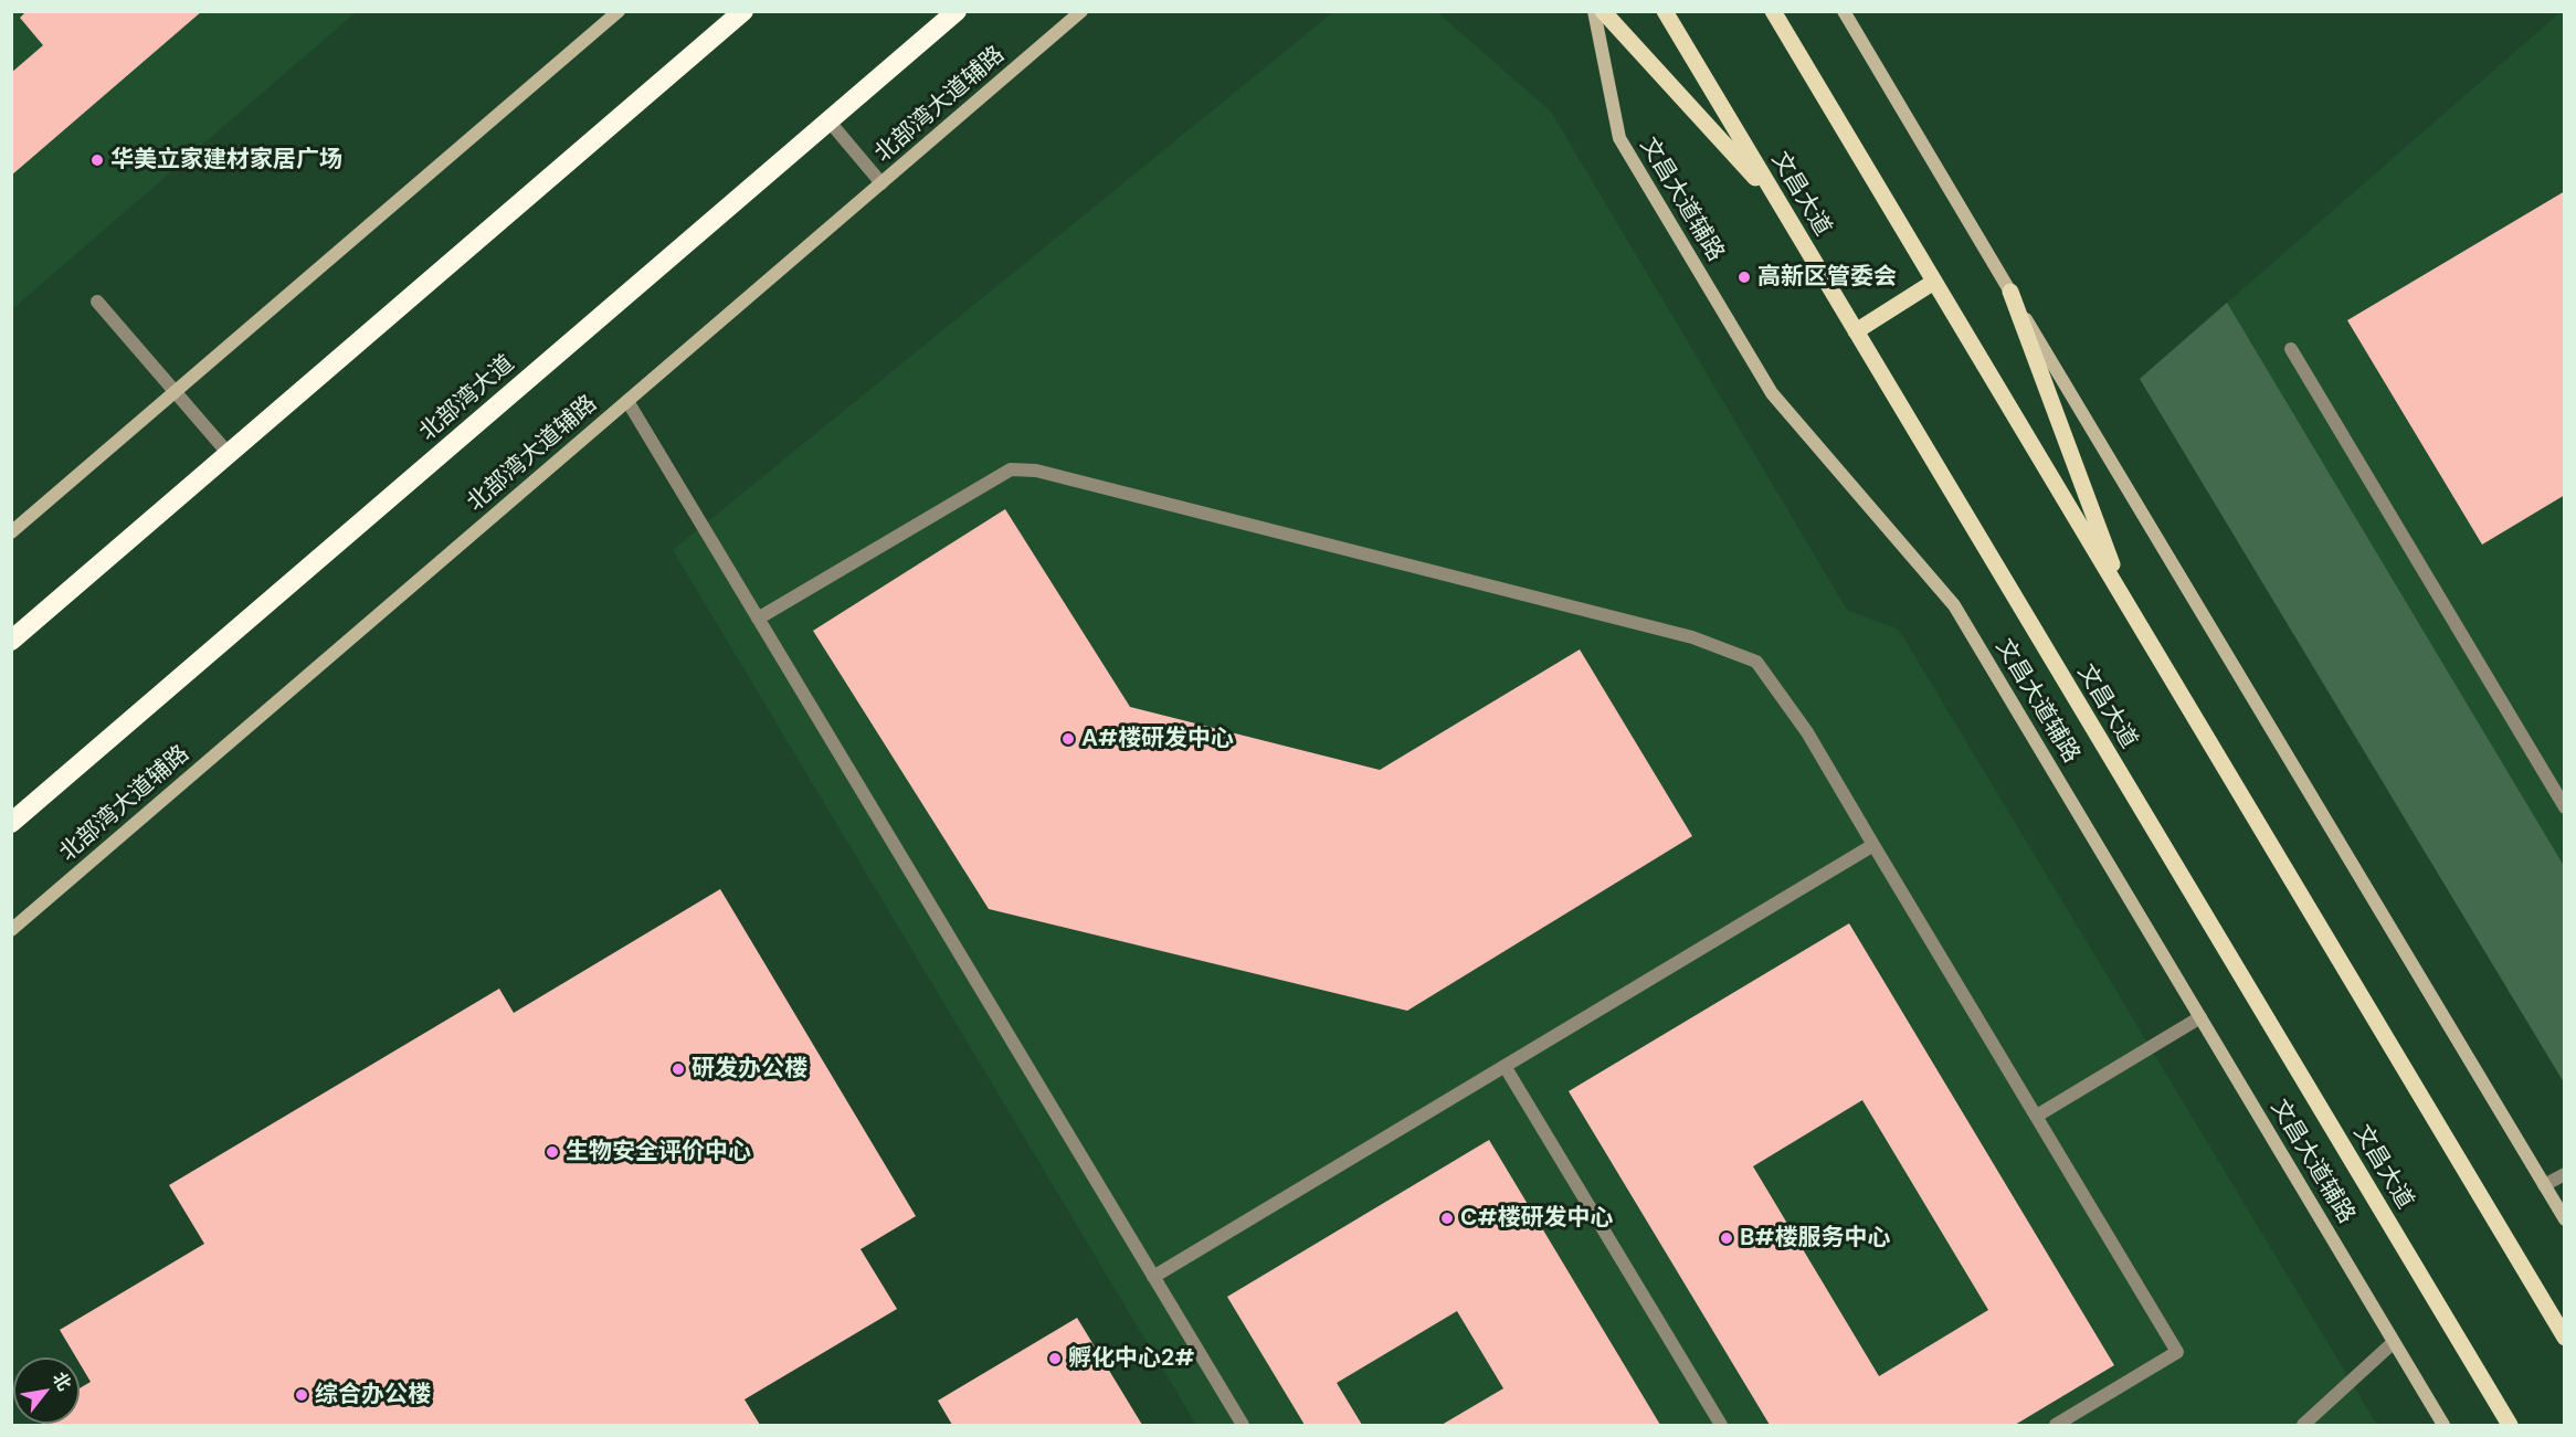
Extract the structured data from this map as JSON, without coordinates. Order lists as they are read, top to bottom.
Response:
{
  "streets": {
    "highway": ["北部湾大道"],
    "main road": ["文昌大道"],
    "street": ["北部湾大道辅路", "文昌大道辅路"]
  },
  "places": [
    "华美立家建材家居广场",
    "高新区管委会",
    "A#楼研发中心",
    "研发办公楼",
    "生物安全评价中心",
    "C#楼研发中心",
    "B#楼服务中心",
    "孵化中心2#",
    "综合办公楼"
  ],
  "north": "top right"
}
